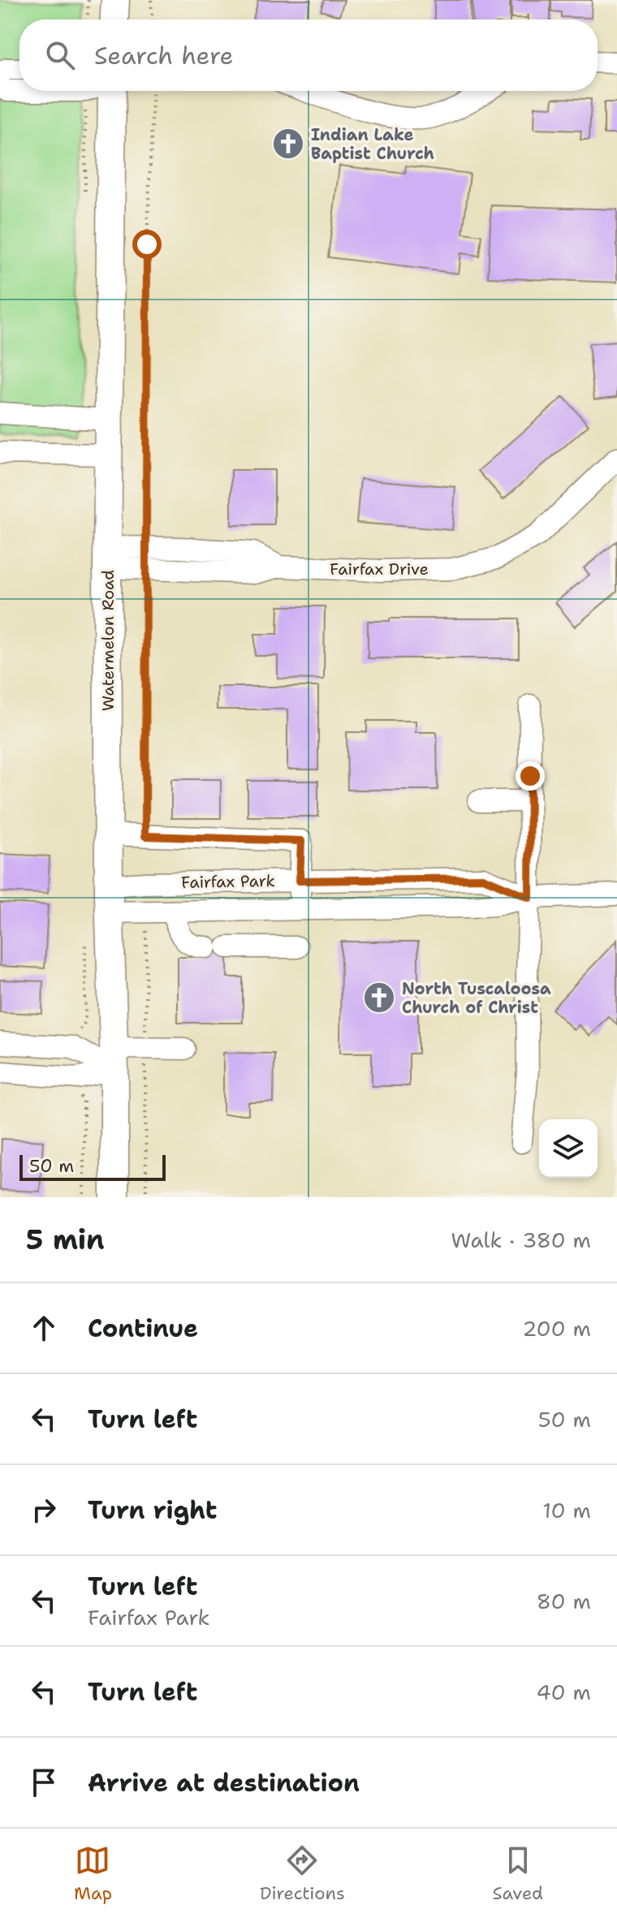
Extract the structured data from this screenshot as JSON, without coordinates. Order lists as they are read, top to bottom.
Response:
{
  "streets": {
    "main road": ["Watermelon Road"],
    "street": ["Fairfax Drive", "Fairfax Park"]
  },
  "crossings": [
    ["Watermelon Road", "Fairfax Park"]
  ],
  "places": {
    "church": ["Indian Lake Baptist Church", "North Tuscaloosa Church of Christ"]
  },
  "scale_bar": "50 m",
  "page": {
    "search": "Search here",
    "scale": "50 m",
    "heading": ["5 min", "Walk · 380 m"],
    "list": [
      ["Continue", "200 m"],
      ["Turn left", "50 m"],
      ["Turn right", "10 m"],
      ["Turn left", "Fairfax Park", "80 m"],
      ["Turn left", "40 m"],
      "Arrive at destination"
    ],
    "nav": ["Map", "Directions", "Saved"]
  }
}
